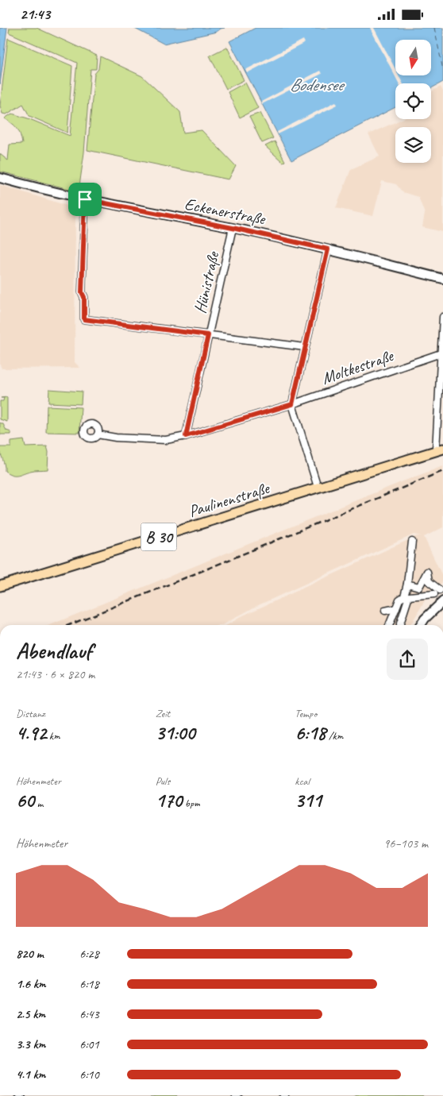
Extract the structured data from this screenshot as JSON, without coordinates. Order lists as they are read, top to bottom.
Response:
{
  "streets": {
    "main road": ["Eckenerstraße", "Paulinenstraße", "B 30"],
    "street": ["Hünistraße", "Moltkestraße"]
  },
  "crossings": [
    ["Eckenerstraße", "Hünistraße"],
    ["Hünistraße", "Moltkestraße"]
  ],
  "water": ["Bodensee"],
  "north": "bottom",
  "page": {
    "status": "21:43",
    "heading": ["Abendlauf", "21:43 · 6 × 820 m"],
    "stats": [
      ["Distanz", "4.92 km"],
      ["Zeit", "31:00"],
      ["Tempo", "6:18 /km"],
      ["Höhenmeter", "60 m"],
      ["Puls", "170 bpm"],
      ["kcal", "311"]
    ],
    "chart": ["Höhenmeter", "96–103 m"],
    "list": [
      {
        "name": "820 m",
        "note": "6:28"
      },
      {
        "name": "1.6 km",
        "note": "6:18"
      },
      {
        "name": "2.5 km",
        "note": "6:43"
      },
      {
        "name": "3.3 km",
        "note": "6:01"
      },
      {
        "name": "4.1 km",
        "note": "6:10"
      }
    ]
  }
}
